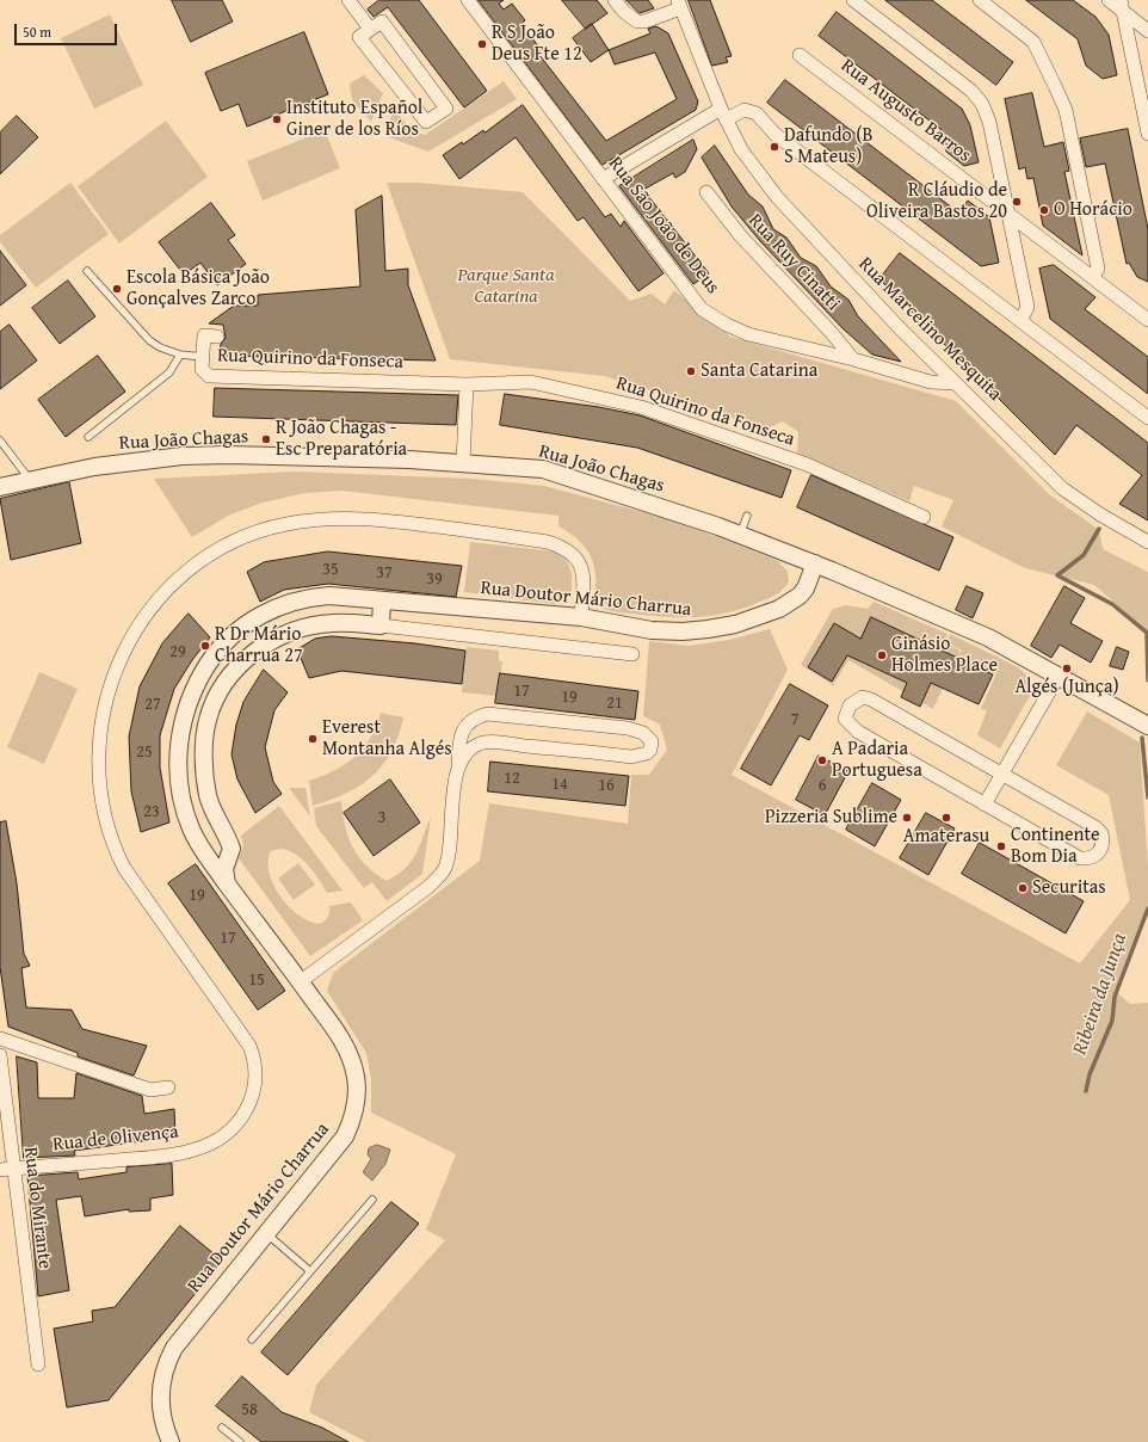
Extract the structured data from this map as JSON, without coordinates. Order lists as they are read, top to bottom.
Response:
{
  "streets": {
    "street": [
      "Rua Augusto Barros",
      "Rua São João de Deus",
      "Rua Ruy Cinatti",
      "Rua Marcelino Mesquita",
      "Rua Quirino da Fonseca",
      "Rua João Chagas",
      "Rua Doutor Mário Charrua",
      "Rua de Olivença",
      "Rua do Mirante"
    ]
  },
  "crossings": [
    ["Rua São João de Deus", "Rua Ruy Cinatti"],
    ["Rua São João de Deus", "Rua Marcelino Mesquita"],
    ["Rua João Chagas", "Rua Doutor Mário Charrua"],
    ["Rua Doutor Mário Charrua", "Rua de Olivença"],
    ["Rua de Olivença", "Rua do Mirante"]
  ],
  "water": ["Ribeira da Junça"],
  "parks": ["Parque Santa Catarina"],
  "places": [
    "R S João Deus Fte 12",
    "Instituto Español Giner de los Ríos",
    "Dafundo (B S Mateus)",
    "R Cláudio de Oliveira Bastos 20",
    "O Horácio",
    "Escola Básica João Gonçalves Zarco",
    "Santa Catarina",
    "R João Chagas - Esc Preparatória",
    "R Dr Mário Charrua 27",
    "Ginásio Holmes Place",
    "Algés (Junça)",
    "Everest Montanha Algés",
    "A Padaria Portuguesa",
    "Pizzeria Sublime",
    "Amaterasu",
    "Continente Bom Dia",
    "Securitas"
  ],
  "house_numbers": [
    "35",
    "37",
    "39",
    "29",
    "17",
    "19",
    "21",
    "27",
    "7",
    "25",
    "12",
    "14",
    "16",
    "6",
    "23",
    "3",
    "19",
    "17",
    "15",
    "58"
  ],
  "scale_bar": "50 m"
}
